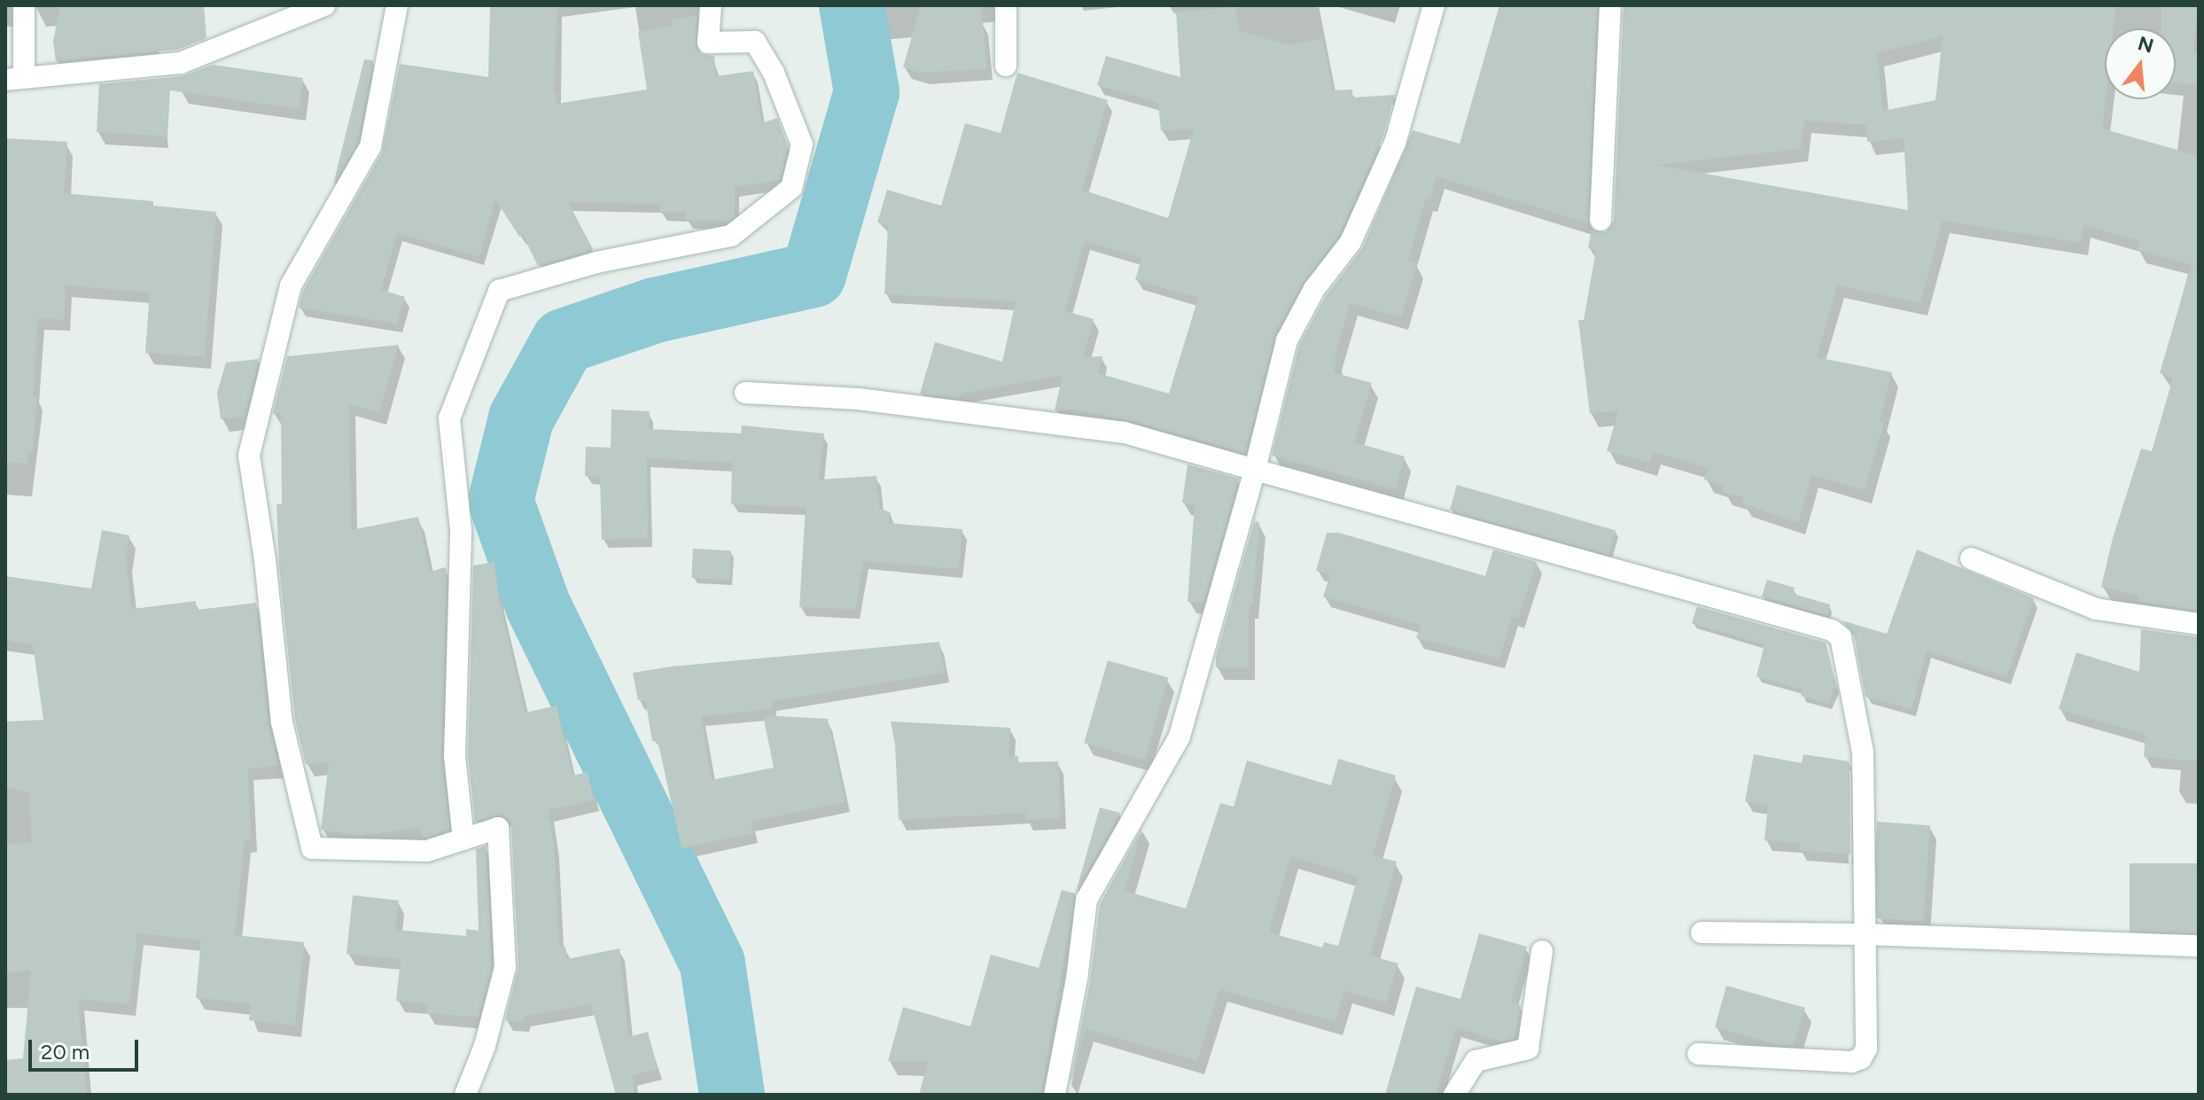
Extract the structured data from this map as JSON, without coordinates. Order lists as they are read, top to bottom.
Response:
{
  "scale_bar": "20 m",
  "north": "top"
}
